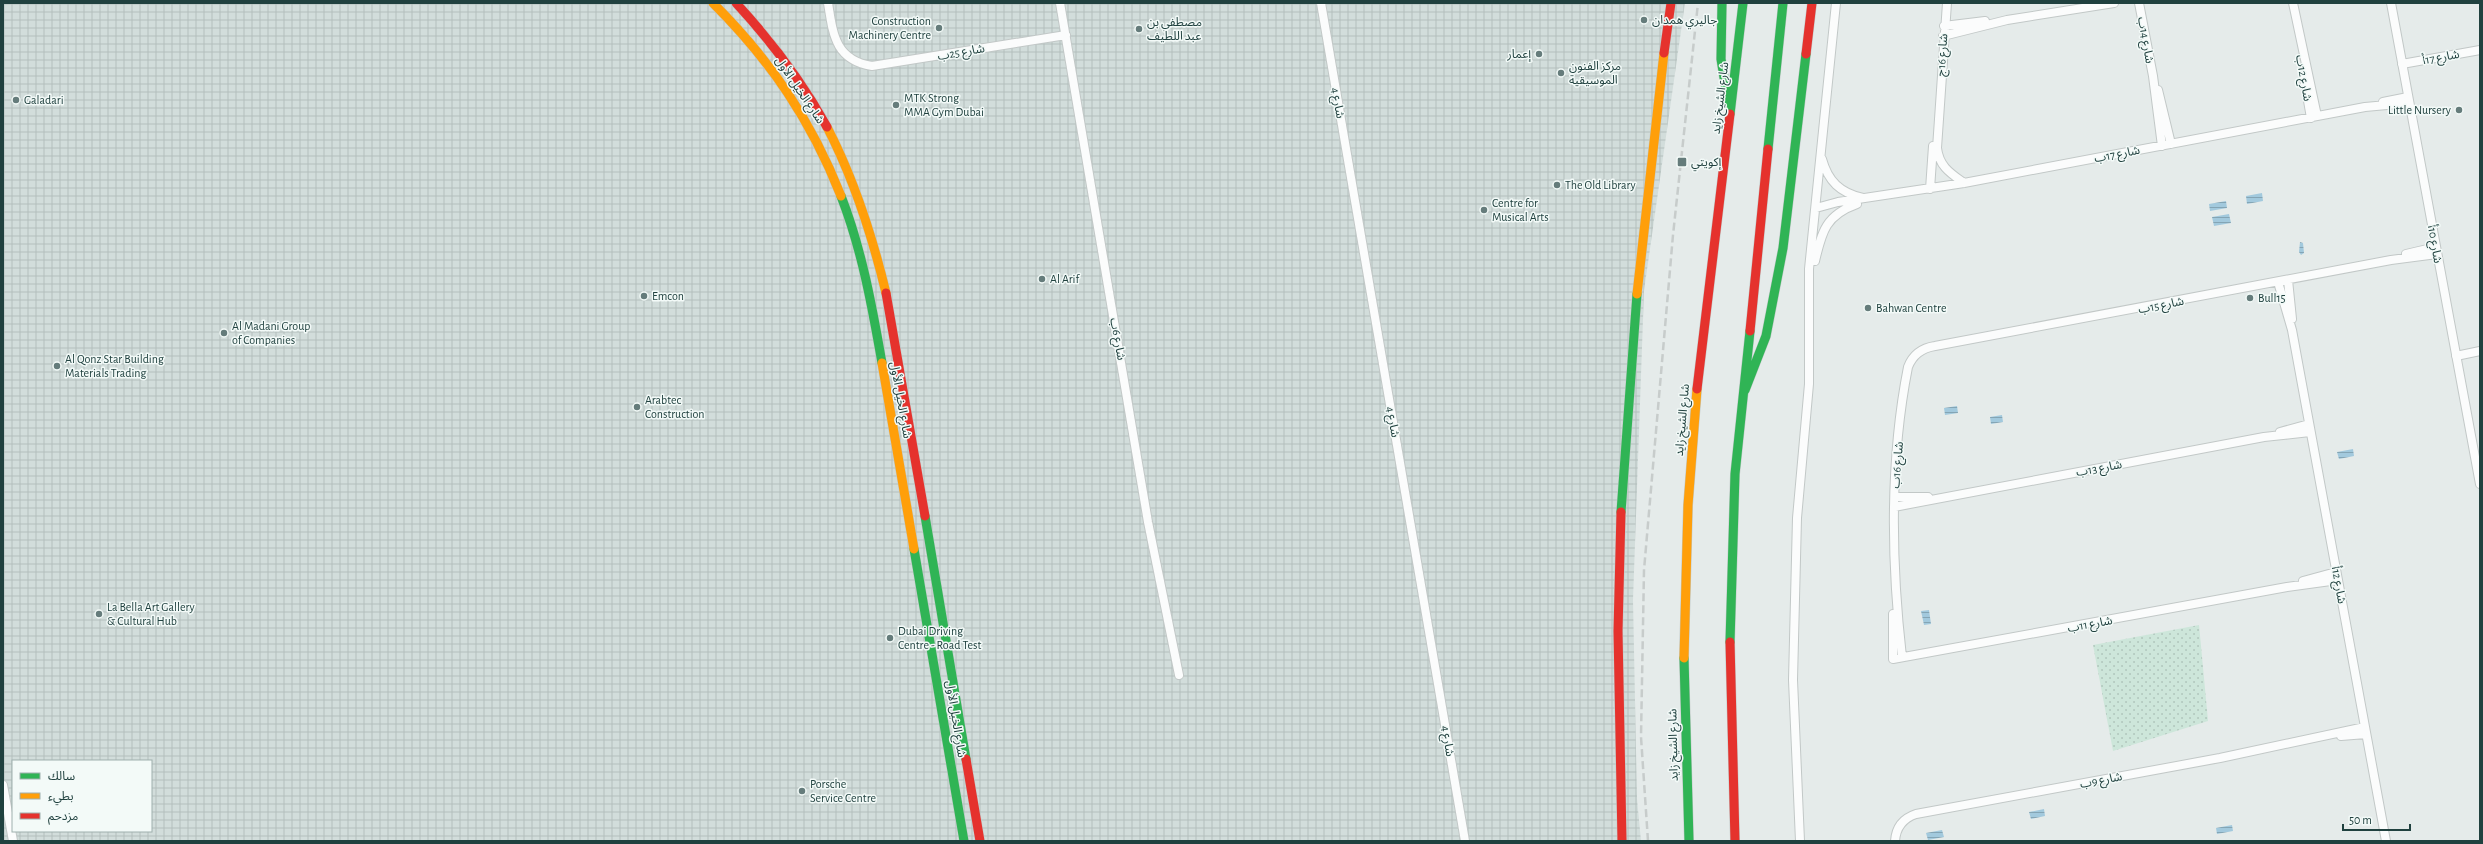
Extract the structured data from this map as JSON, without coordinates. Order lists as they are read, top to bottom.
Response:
{
  "streets": {
    "main road": ["شارع الخيل الأول", "شارع الشيخ زايد"],
    "street": [
      "شارع 14ب",
      "شارع 25ب",
      "شارع 16ج",
      "شارع 17أ",
      "شارع 12ب",
      "شارع 4",
      "شارع 17ب",
      "شارع 10أ",
      "شارع 15ب",
      "شارع 6ب",
      "شارع 16ب",
      "شارع 13ب",
      "شارع 12أ",
      "شارع 11ب",
      "شارع 9ب"
    ]
  },
  "crossings": [
    ["شارع 14ب", "شارع 17ب"],
    ["شارع 25ب", "شارع 6ب"],
    ["شارع 16ج", "شارع 17ب"],
    ["شارع 17أ", "شارع 10أ"],
    ["شارع 12ب", "شارع 17ب"],
    ["شارع 17ب", "شارع 10أ"],
    ["شارع 10أ", "شارع 15ب"],
    ["شارع 15ب", "شارع 16ب"],
    ["شارع 15ب", "شارع 12أ"],
    ["شارع 16ب", "شارع 13ب"],
    ["شارع 16ب", "شارع 11ب"],
    ["شارع 13ب", "شارع 12أ"],
    ["شارع 12أ", "شارع 11ب"],
    ["شارع 12أ", "شارع 9ب"]
  ],
  "places": {
    "other": [
      "جاليري همدان",
      "Construction Machinery Centre",
      "مصطفي بن عبد اللطيف",
      "إعمار",
      "مركز الفنون الموسيقية",
      "Galadari",
      "MTK Strong MMA Gym Dubai",
      "Little Nursery",
      "The Old Library",
      "Centre for Musical Arts",
      "Al Arif",
      "Emcon",
      "Bull15",
      "Bahwan Centre",
      "Al Madani Group of Companies",
      "Al Qonz Star Building Materials Trading",
      "Arabtec Construction",
      "La Bella Art Gallery & Cultural Hub",
      "Dubai Driving Centre - Road Test",
      "Porsche Service Centre"
    ],
    "transit": ["إكويتي"]
  },
  "legend": ["سالك", "بطيء", "مزدحم"],
  "scale_bar": "50 m"
}
